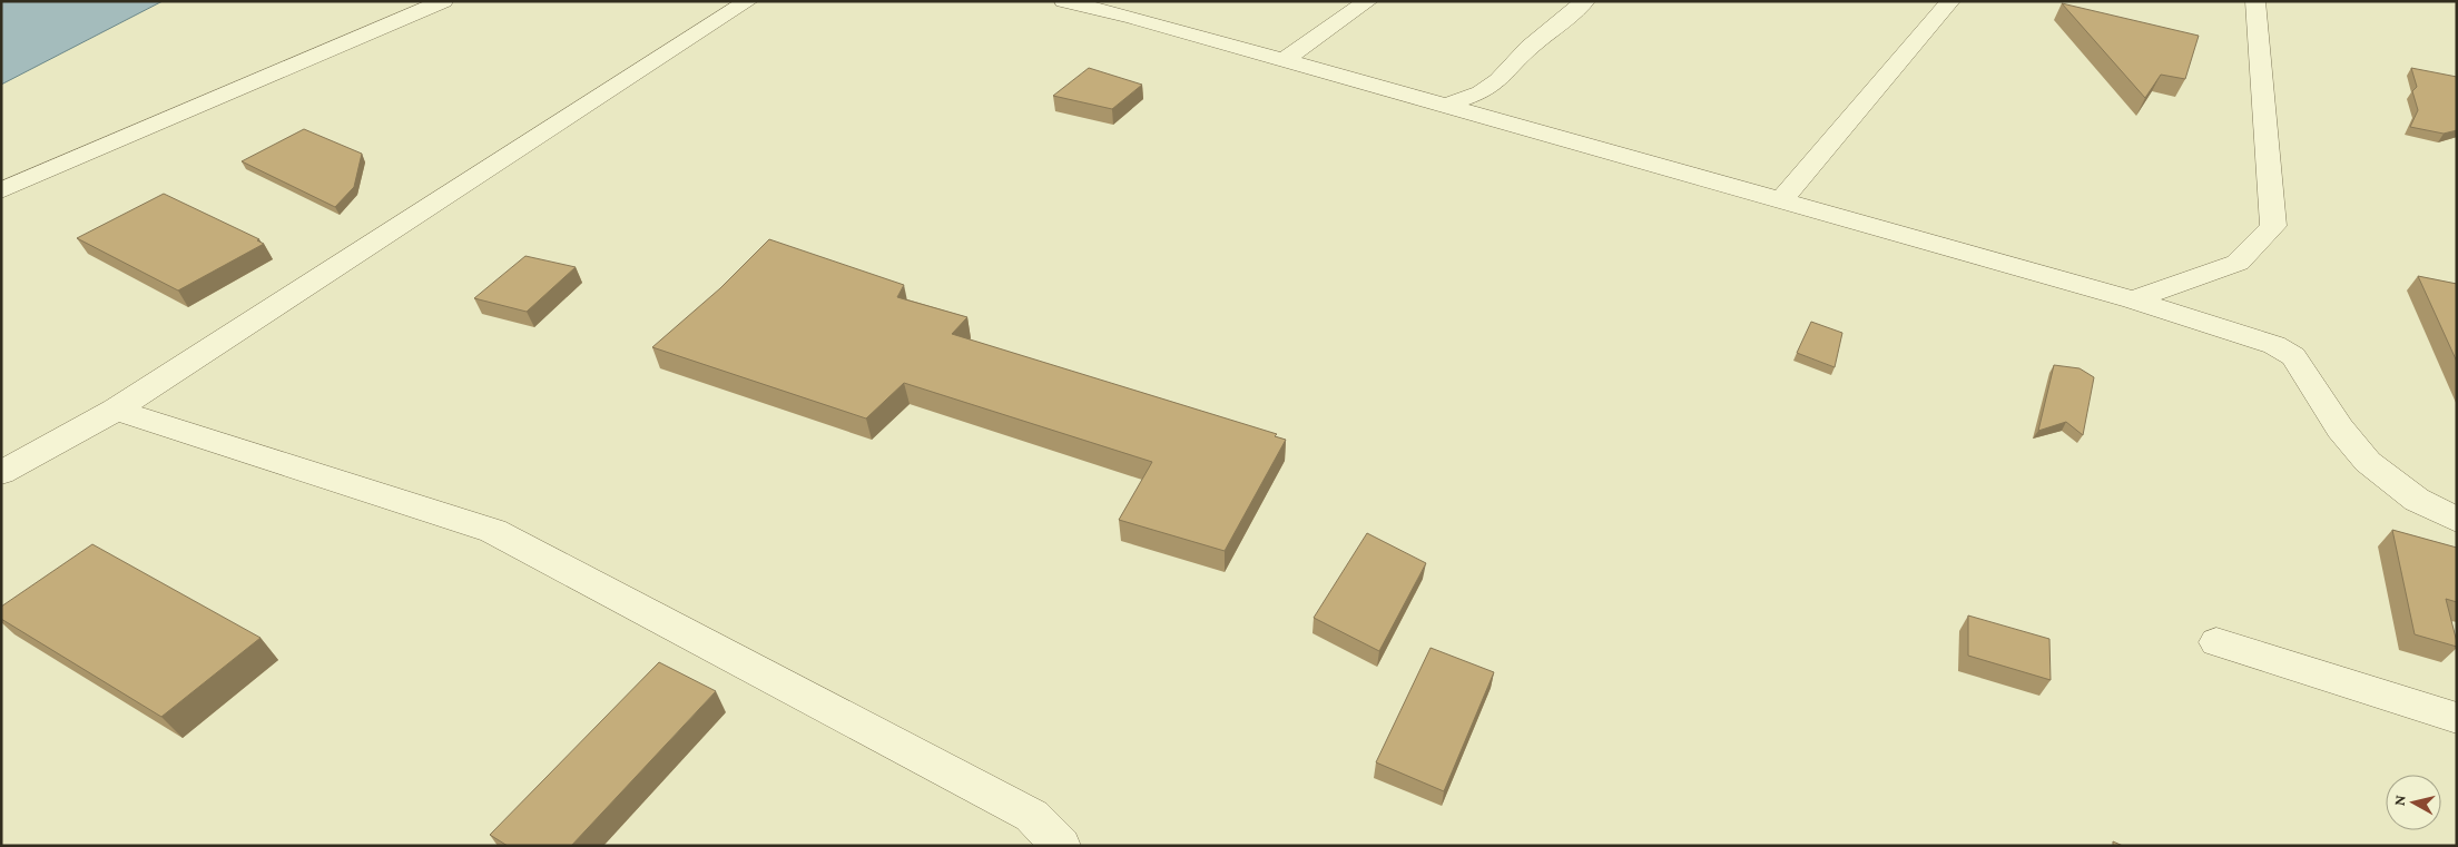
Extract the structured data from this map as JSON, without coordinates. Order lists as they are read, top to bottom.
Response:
{
  "north": "left"
}
